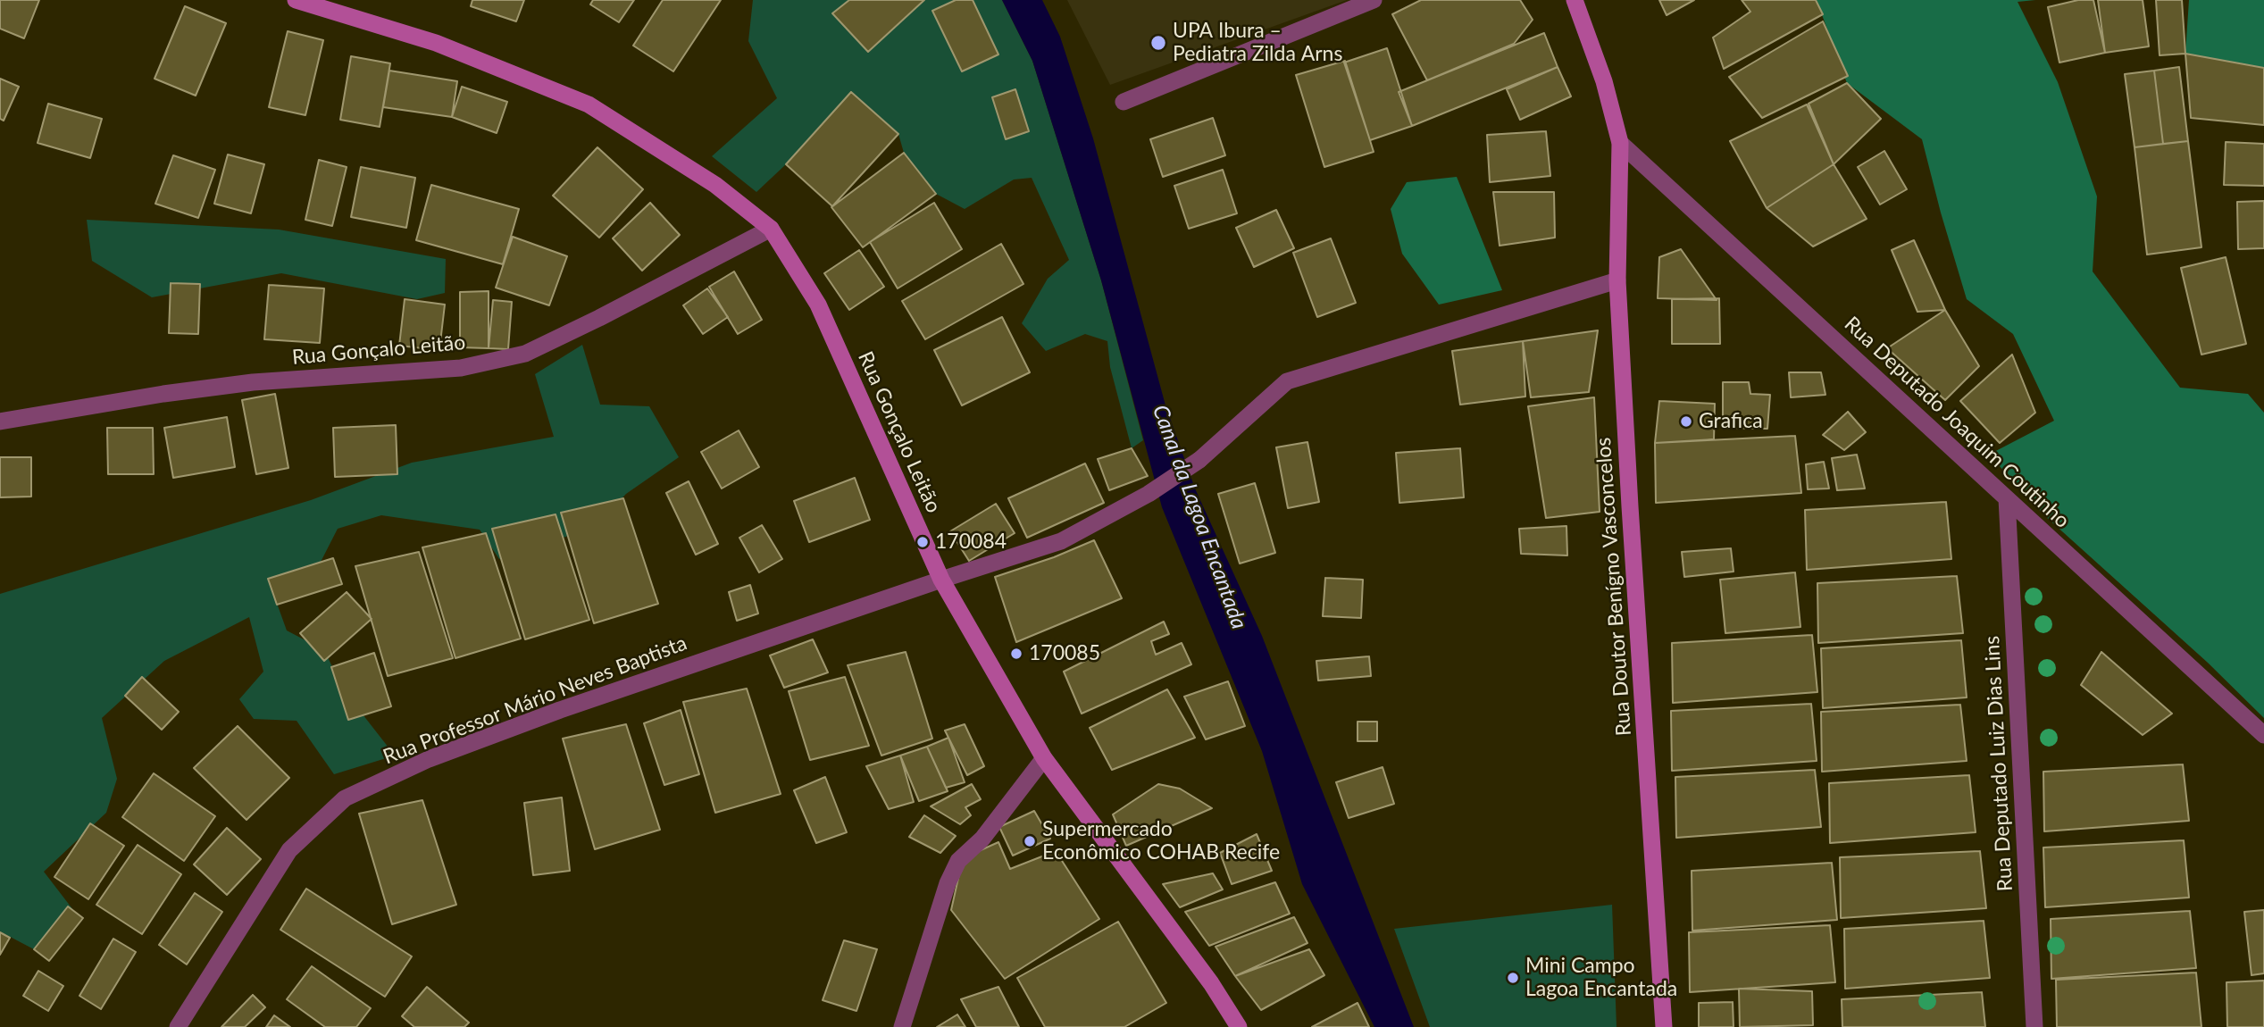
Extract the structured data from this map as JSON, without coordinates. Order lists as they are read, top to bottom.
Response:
{
  "streets": {
    "main road": ["Rua Gonçalo Leitão", "Rua Doutor Benígno Vasconcelos"],
    "street": ["Rua Deputado Joaquim Coutinho", "Rua Professor Mário Neves Baptista", "Rua Deputado Luiz Dias Lins"]
  },
  "crossings": [
    ["Rua Gonçalo Leitão", "Rua Professor Mário Neves Baptista"],
    ["Rua Deputado Joaquim Coutinho", "Rua Doutor Benígno Vasconcelos"],
    ["Rua Deputado Joaquim Coutinho", "Rua Deputado Luiz Dias Lins"],
    ["Rua Doutor Benígno Vasconcelos", "Rua Professor Mário Neves Baptista"]
  ],
  "water": ["Canal da Lagoa Encantada"],
  "places": [
    "UPA Ibura – Pediatra Zilda Arns",
    "Grafica",
    "170084",
    "170085",
    "Supermercado Econômico COHAB Recife",
    "Mini Campo Lagoa Encantada"
  ]
}
